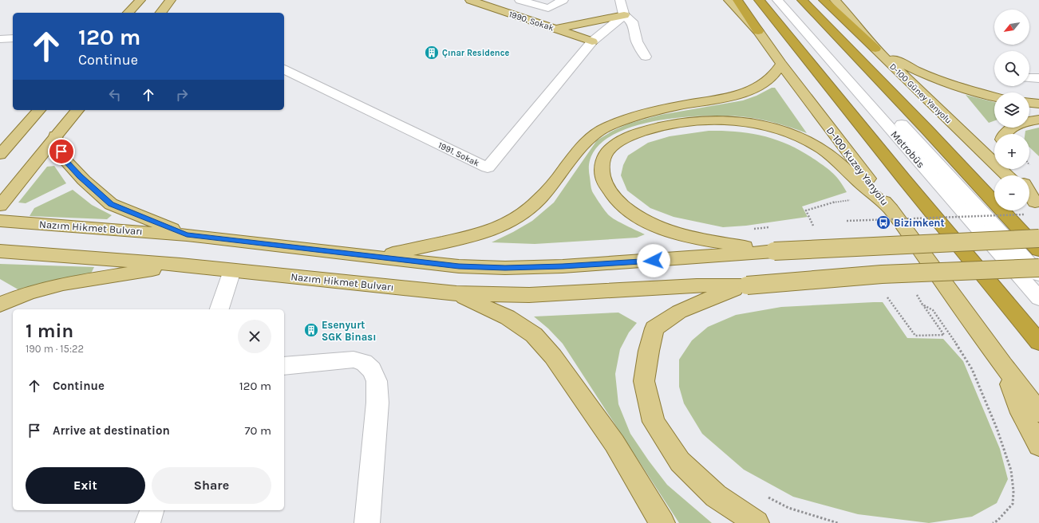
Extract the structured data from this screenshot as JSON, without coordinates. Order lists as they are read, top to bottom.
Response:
{
  "streets": {
    "main road": [
      "1990. Sokak",
      "D-100 Güney Yanyolu",
      "D-100 Kuzey Yanyolu",
      "Nazım Hikmet Bulvarı"
    ],
    "street": ["Metrobüs", "1991. Sokak"]
  },
  "crossings": [
    ["1990. Sokak", "1991. Sokak"]
  ],
  "places": {
    "building": ["Çınar Residence", "Esenyurt SGK Binası"],
    "bus stop": ["Bizimkent"]
  },
  "north": "bottom left",
  "page": {
    "map_buttons": ["+", "−"],
    "turn": ["120 m", "Continue"],
    "heading": ["1 min", "190 m · 15:22"],
    "list": [
      {
        "name": "Continue",
        "value": "120 m"
      },
      {
        "name": "Arrive at destination",
        "value": "70 m"
      }
    ],
    "buttons": ["Exit", "Share"]
  }
}
